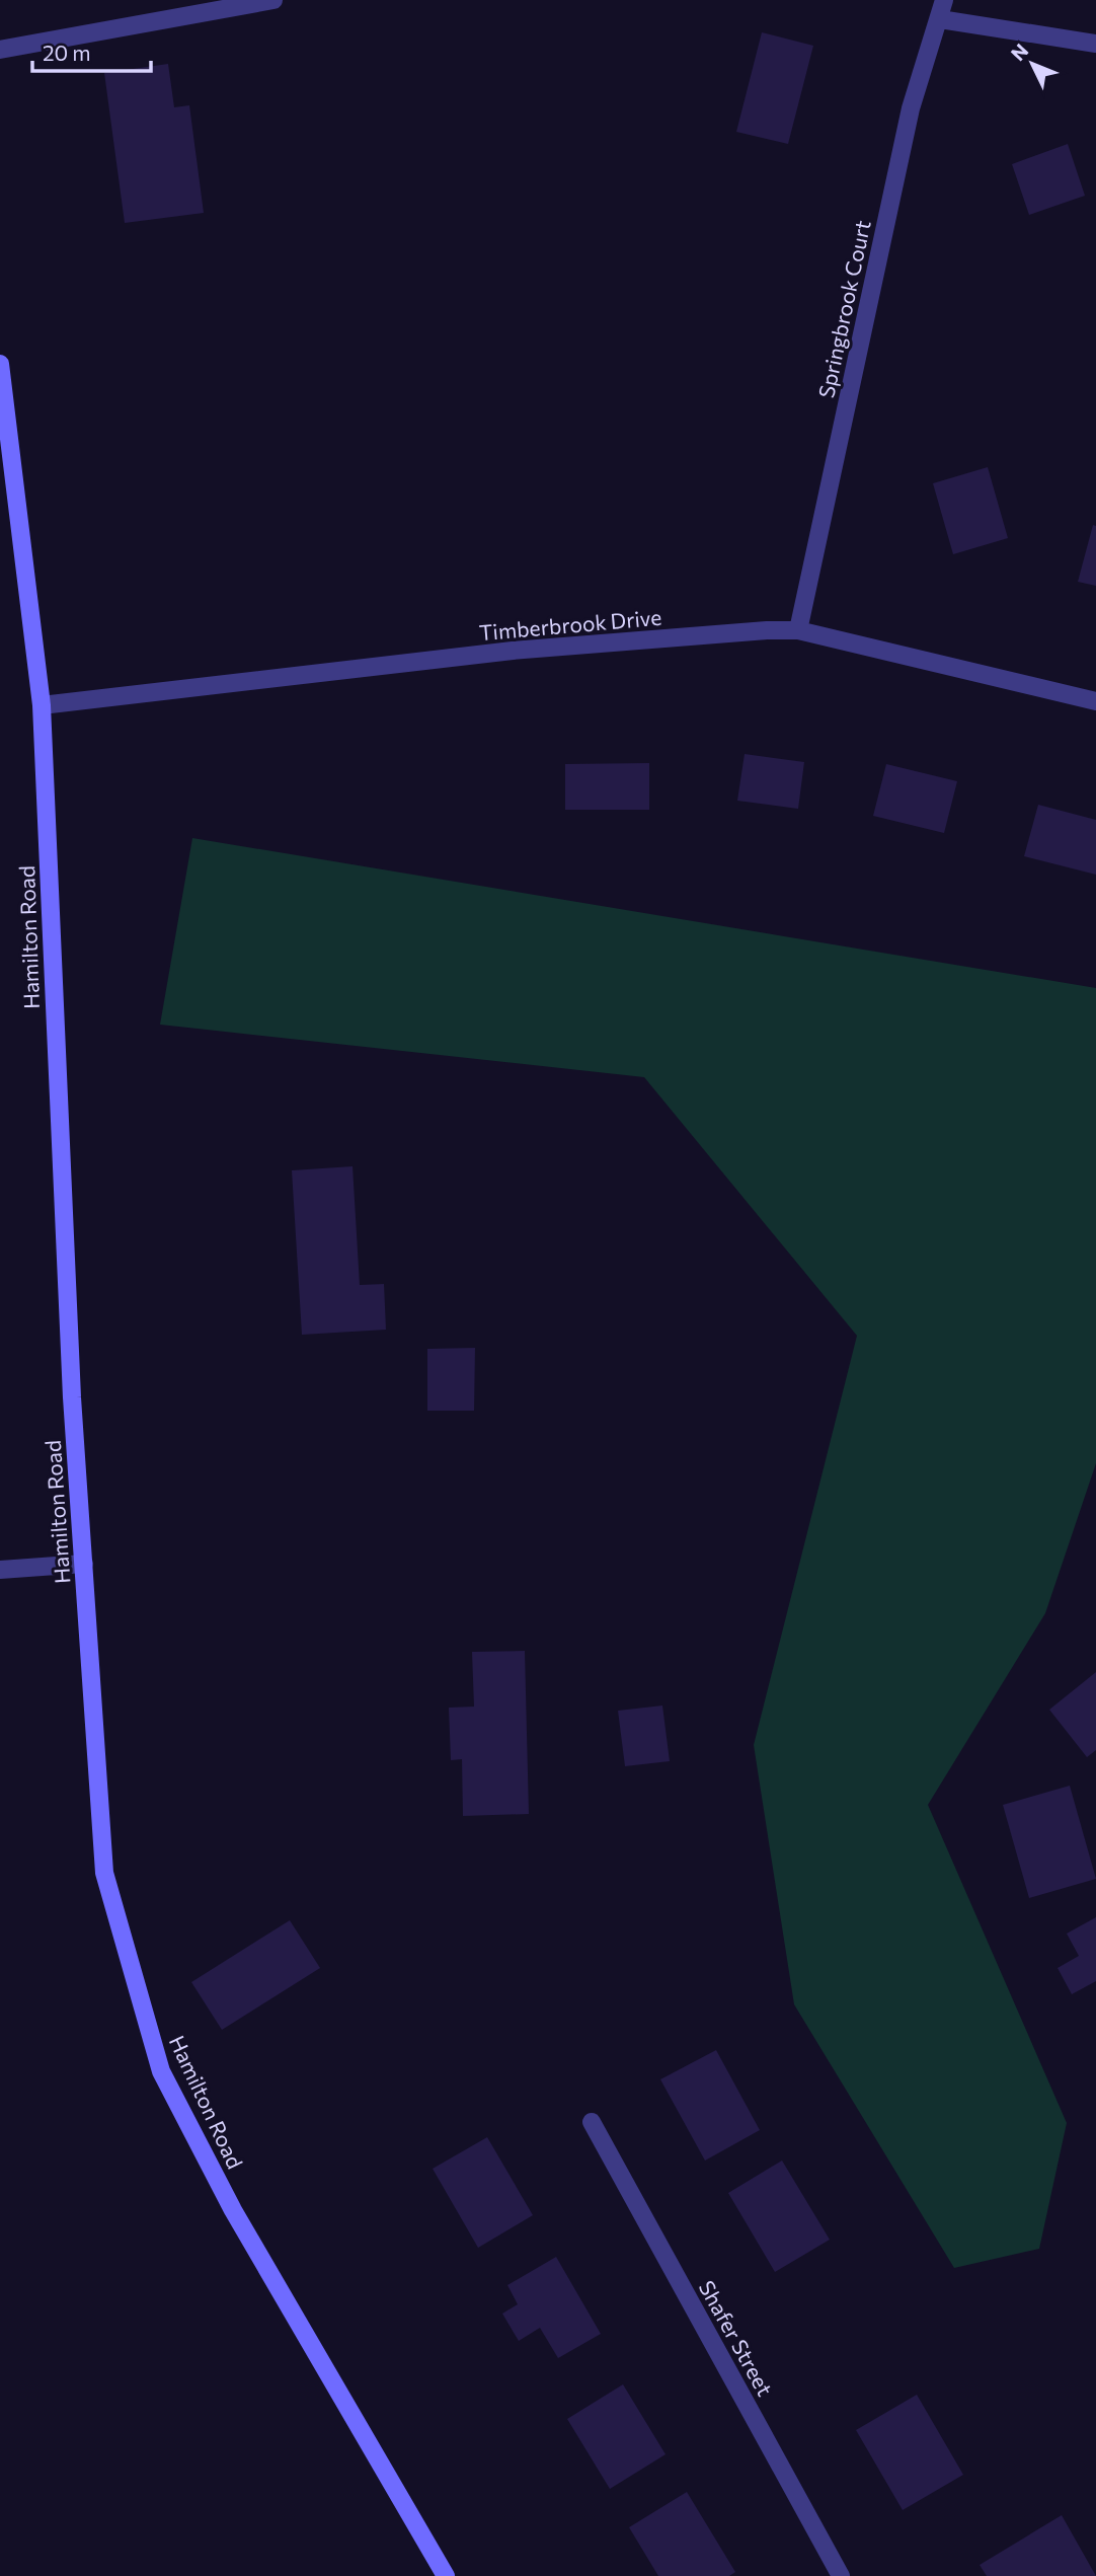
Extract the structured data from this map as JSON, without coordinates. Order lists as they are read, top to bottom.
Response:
{
  "streets": {
    "street": [
      "Springbrook Court",
      "Timberbrook Drive",
      "Hamilton Road",
      "Shafer Street"
    ]
  },
  "crossings": [
    ["Springbrook Court", "Timberbrook Drive"],
    ["Timberbrook Drive", "Hamilton Road"]
  ],
  "scale_bar": "20 m",
  "north": "top left"
}
